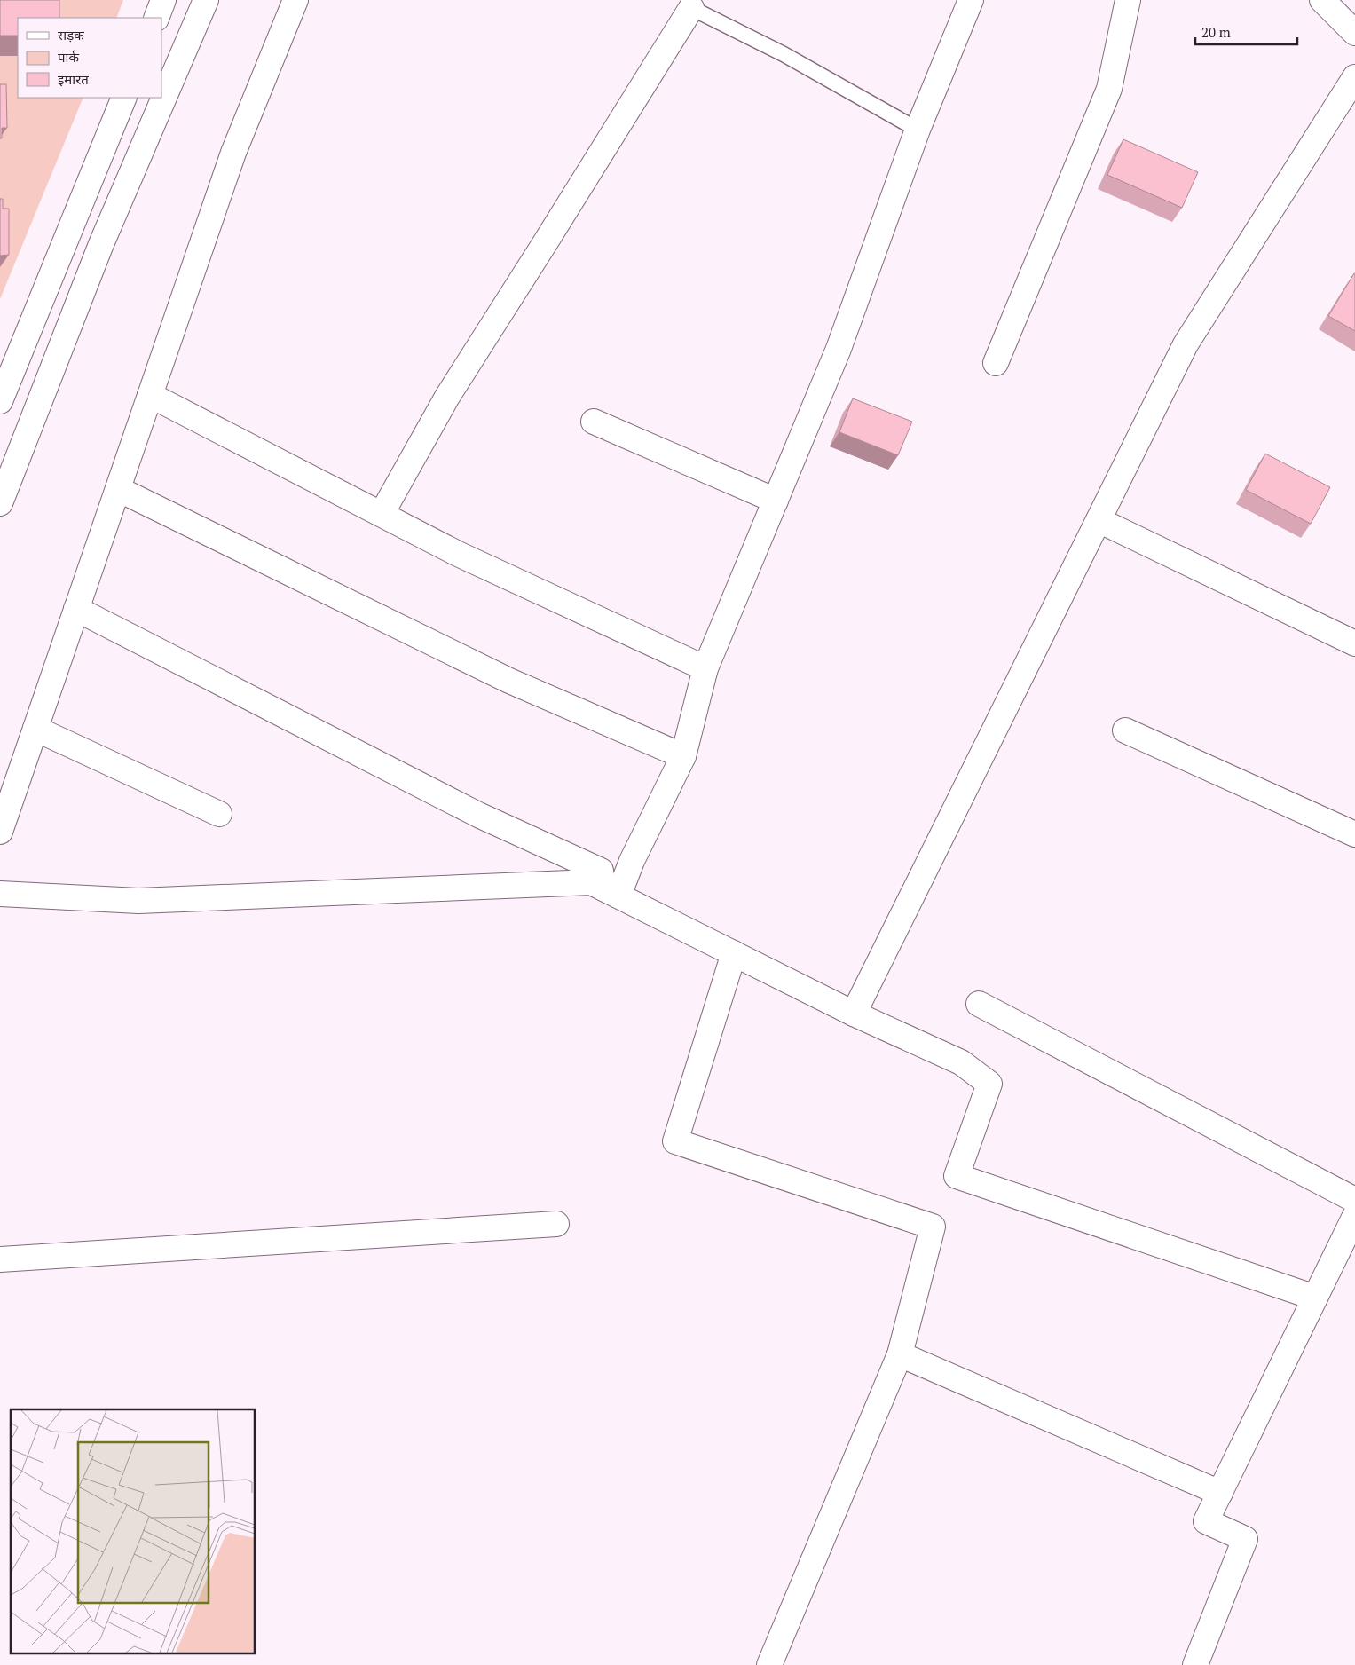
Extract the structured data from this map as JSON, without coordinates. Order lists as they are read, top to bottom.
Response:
{
  "legend": ["सड़क", "पार्क", "इमारत"],
  "scale_bar": "20 m"
}
